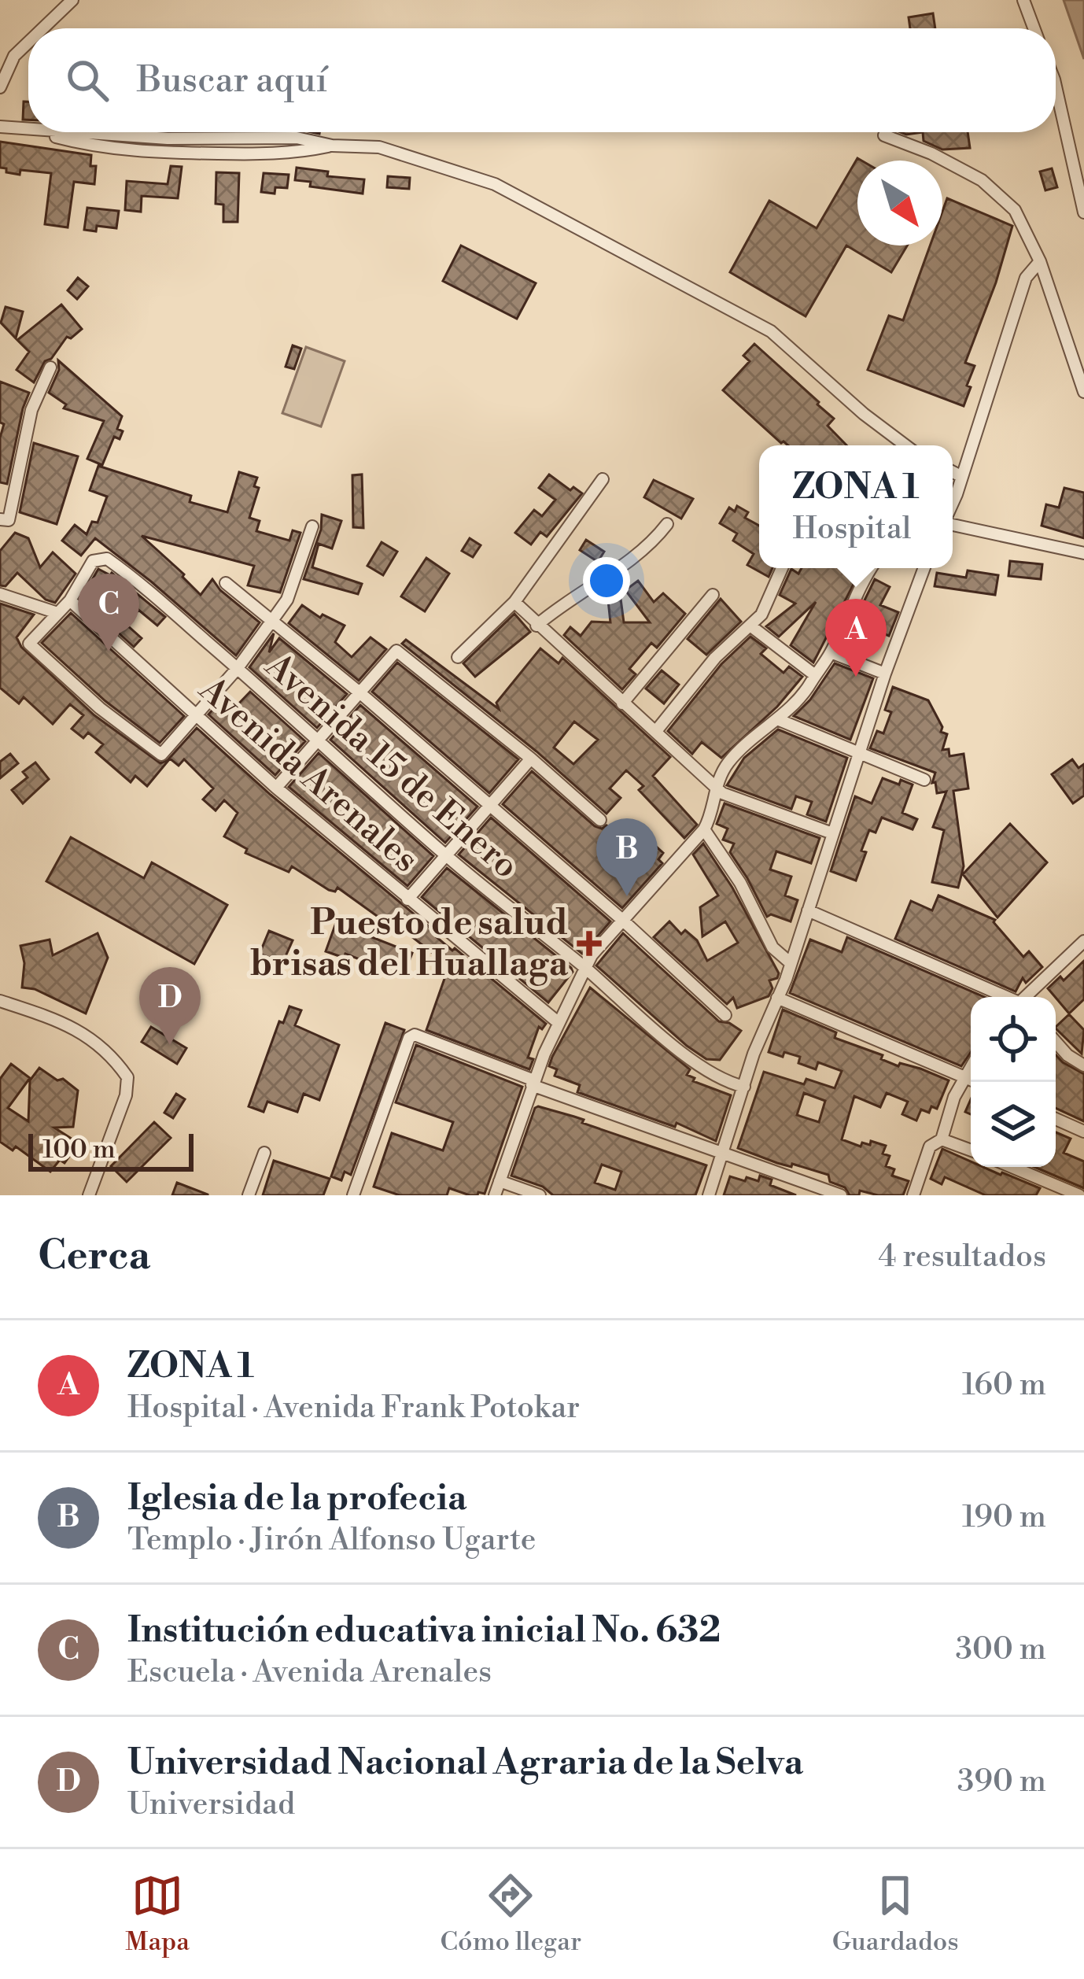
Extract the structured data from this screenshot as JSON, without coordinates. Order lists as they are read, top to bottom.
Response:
{
  "streets": {
    "street": ["Avenida 15 de Enero", "Avenida Arenales"]
  },
  "crossings": [
    ["Avenida 15 de Enero", "Avenida Arenales"]
  ],
  "places": {
    "health": ["Puesto de salud brisas del Huallaga"]
  },
  "scale_bar": "100 m",
  "north": "bottom right",
  "page": {
    "search": "Buscar aquí",
    "popup": ["ZONA 1", "Hospital"],
    "pins": [
      "C",
      "A",
      "B",
      "D"
    ],
    "scale": "100 m",
    "heading": ["Cerca", "4 resultados"],
    "list": [
      {
        "mark": "A",
        "name": "ZONA 1",
        "note": "Hospital · Avenida Frank Potokar",
        "value": "160 m"
      },
      {
        "mark": "B",
        "name": "Iglesia de la profecia",
        "note": "Templo · Jirón Alfonso Ugarte",
        "value": "190 m"
      },
      {
        "mark": "C",
        "name": "Institución educativa inicial No. 632",
        "note": "Escuela · Avenida Arenales",
        "value": "300 m"
      },
      {
        "mark": "D",
        "name": "Universidad Nacional Agraria de la Selva",
        "note": "Universidad",
        "value": "390 m"
      }
    ],
    "nav": ["Mapa", "Cómo llegar", "Guardados"]
  }
}
